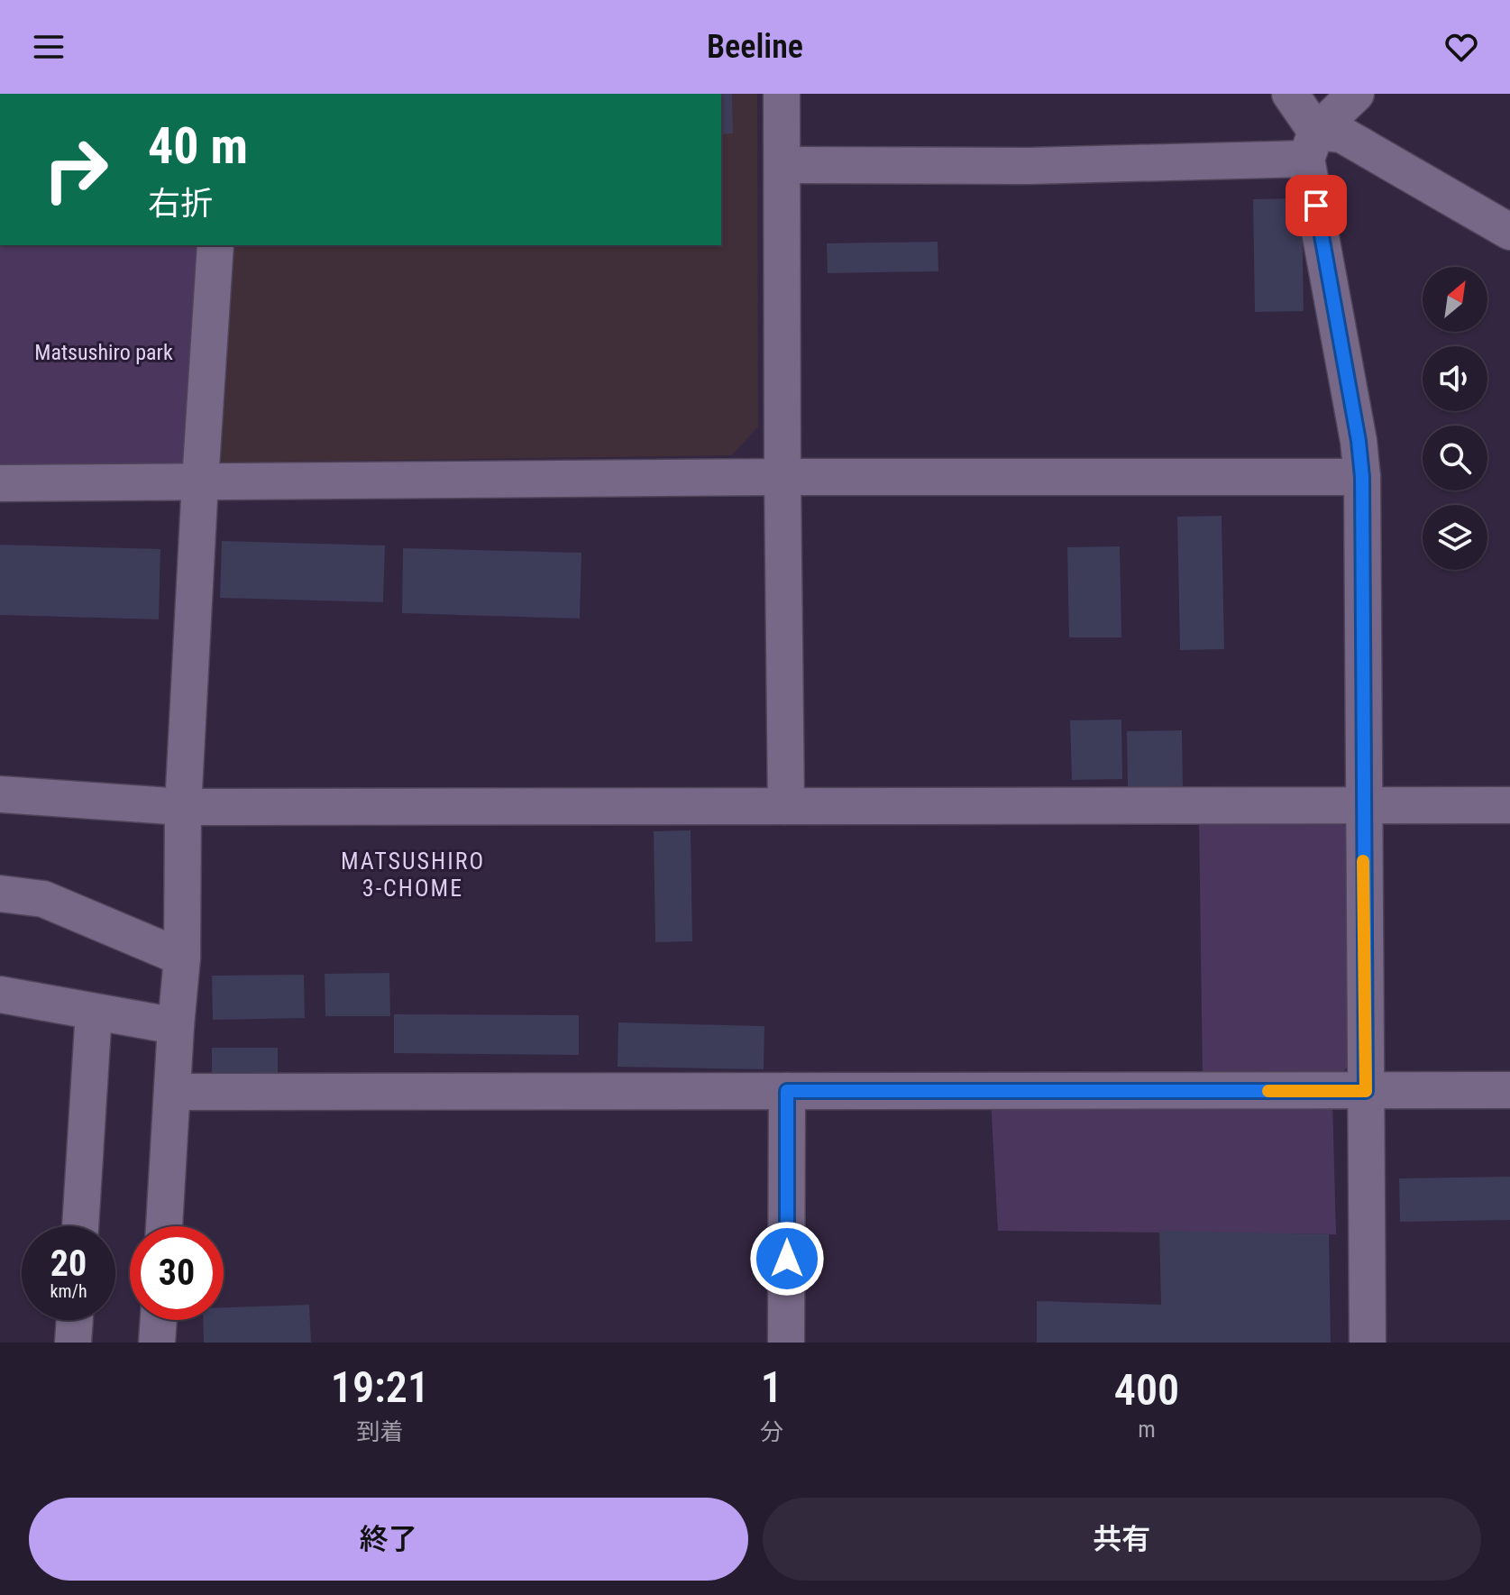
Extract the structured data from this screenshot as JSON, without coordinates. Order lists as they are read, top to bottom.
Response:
{
  "districts": ["MATSUSHIRO 3-CHOME"],
  "parks": ["Matsushiro park"],
  "north": "top right",
  "page": {
    "header": "Beeline",
    "turn": ["40 m", "右折"],
    "speed": "20 km/h",
    "limit": "30",
    "eta": [
      "19:21",
      "到着",
      "1",
      "分",
      "400",
      "m"
    ],
    "buttons": ["終了", "共有"]
  }
}
